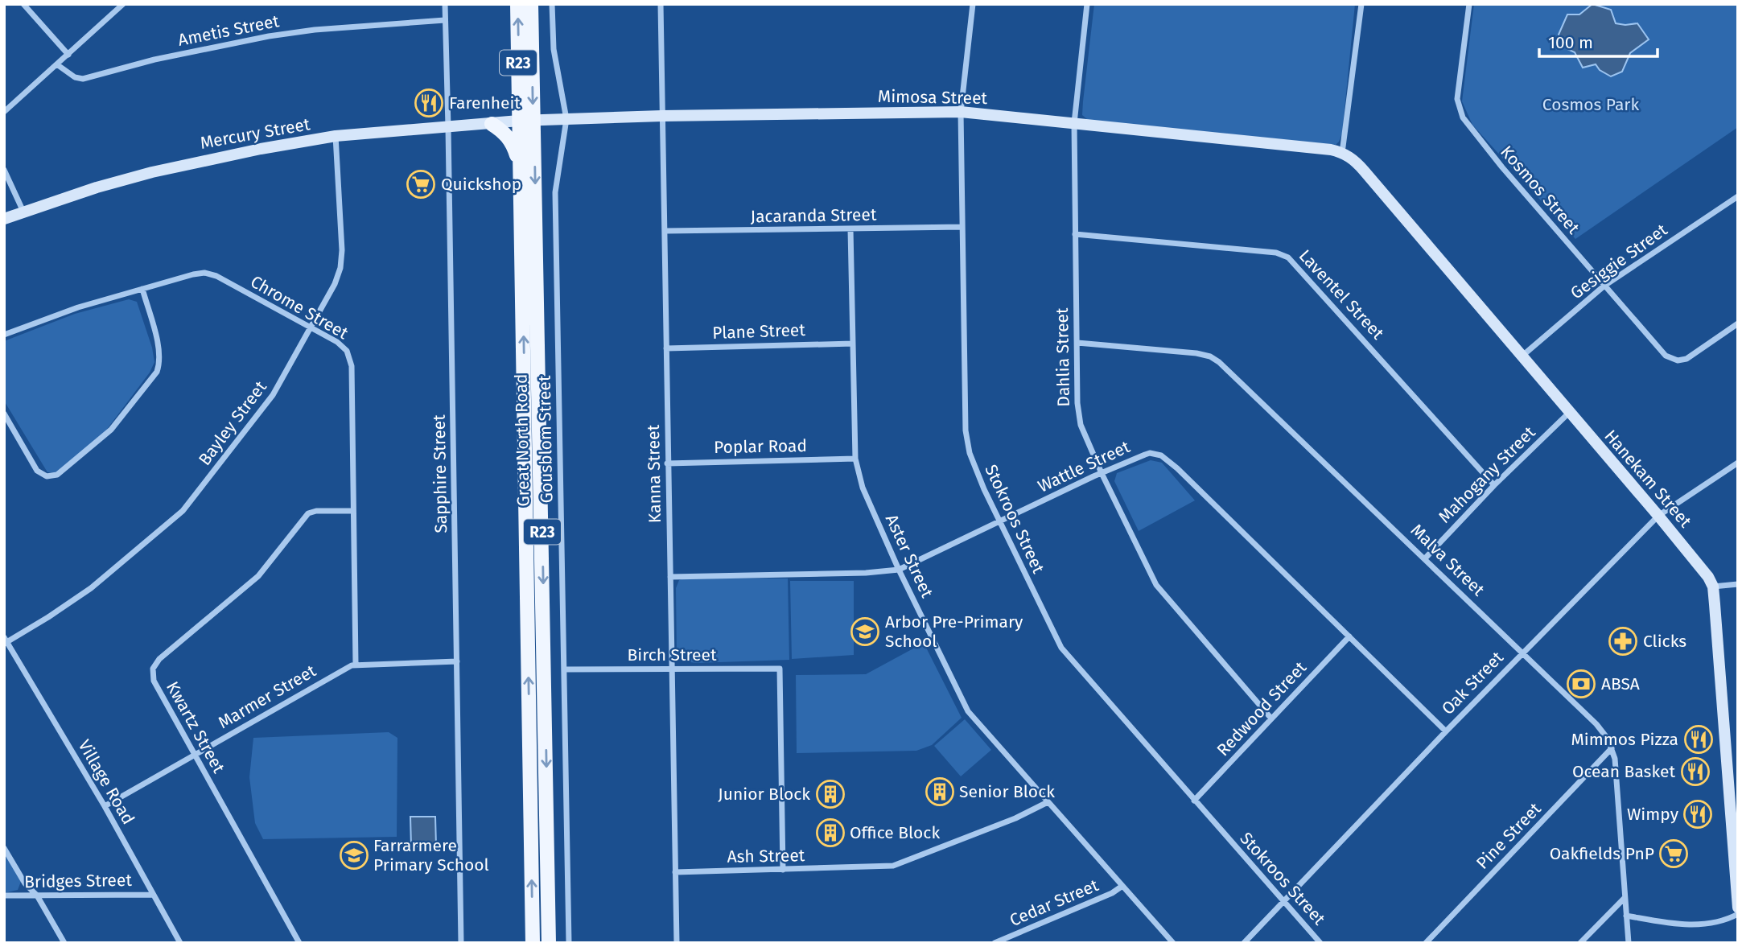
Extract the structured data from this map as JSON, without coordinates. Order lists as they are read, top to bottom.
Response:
{
  "streets": {
    "main road": ["R23", "Great North Road"],
    "street": [
      "Ametis Street",
      "Mimosa Street",
      "Mercury Street",
      "Kosmos Street",
      "Jacaranda Street",
      "Gesiggie Street",
      "Laventel Street",
      "Chrome Street",
      "Plane Street",
      "Dahlia Street",
      "Bayley Street",
      "Gousblom Street",
      "Poplar Road",
      "Wattle Street",
      "Sapphire Street",
      "Kanna Street",
      "Mahogany Street",
      "Hanekam Street",
      "Stokroos Street",
      "Aster Street",
      "Malva Street",
      "Birch Street",
      "Oak Street",
      "Marmer Street",
      "Redwood Street",
      "Kwartz Street",
      "Village Road",
      "Pine Street",
      "Ash Street",
      "Bridges Street",
      "Cedar Street"
    ]
  },
  "crossings": [
    ["Ametis Street", "Sapphire Street"],
    ["Mimosa Street", "Mercury Street"],
    ["Mimosa Street", "Dahlia Street"],
    ["Mimosa Street", "Gousblom Street"],
    ["Mimosa Street", "Great North Road"],
    ["Mimosa Street", "Kanna Street"],
    ["Mimosa Street", "Hanekam Street"],
    ["Mimosa Street", "Stokroos Street"],
    ["Mercury Street", "Bayley Street"],
    ["Mercury Street", "Great North Road"],
    ["Mercury Street", "Sapphire Street"],
    ["Kosmos Street", "Gesiggie Street"],
    ["Jacaranda Street", "Kanna Street"],
    ["Jacaranda Street", "Stokroos Street"],
    ["Jacaranda Street", "Aster Street"],
    ["Gesiggie Street", "Hanekam Street"],
    ["Laventel Street", "Dahlia Street"],
    ["Laventel Street", "Mahogany Street"],
    ["Chrome Street", "Bayley Street"],
    ["Chrome Street", "Marmer Street"],
    ["Chrome Street", "Kwartz Street"],
    ["Plane Street", "Kanna Street"],
    ["Plane Street", "Aster Street"],
    ["Dahlia Street", "Wattle Street"],
    ["Dahlia Street", "Malva Street"],
    ["Dahlia Street", "Redwood Street"],
    ["Bayley Street", "Village Road"],
    ["Gousblom Street", "Birch Street"],
    ["Poplar Road", "Kanna Street"],
    ["Poplar Road", "Aster Street"],
    ["Wattle Street", "Kanna Street"],
    ["Wattle Street", "Stokroos Street"],
    ["Wattle Street", "Aster Street"],
    ["Wattle Street", "Oak Street"],
    ["Wattle Street", "Redwood Street"],
    ["Sapphire Street", "Marmer Street"],
    ["Kanna Street", "Birch Street"],
    ["Kanna Street", "Ash Street"],
    ["Mahogany Street", "Hanekam Street"],
    ["Mahogany Street", "Malva Street"],
    ["Hanekam Street", "Oak Street"],
    ["Stokroos Street", "Oak Street"],
    ["Stokroos Street", "Redwood Street"],
    ["Aster Street", "Ash Street"],
    ["Aster Street", "Cedar Street"],
    ["Malva Street", "Oak Street"],
    ["Malva Street", "Pine Street"],
    ["Birch Street", "Ash Street"],
    ["Marmer Street", "Kwartz Street"],
    ["Marmer Street", "Village Road"],
    ["Village Road", "Bridges Street"]
  ],
  "parks": ["Cosmos Park"],
  "places": {
    "restaurant": [
      "Farenheit",
      "Mimmos Pizza",
      "Ocean Basket",
      "Wimpy"
    ],
    "supermarket": ["Quickshop", "Oakfields PnP"],
    "school or university": ["Arbor Pre-Primary School", "Farrarmere Primary School"],
    "pharmacy": ["Clicks"],
    "bank": ["ABSA"],
    "building": ["Senior Block", "Junior Block", "Office Block"]
  },
  "scale_bar": "100 m"
}
